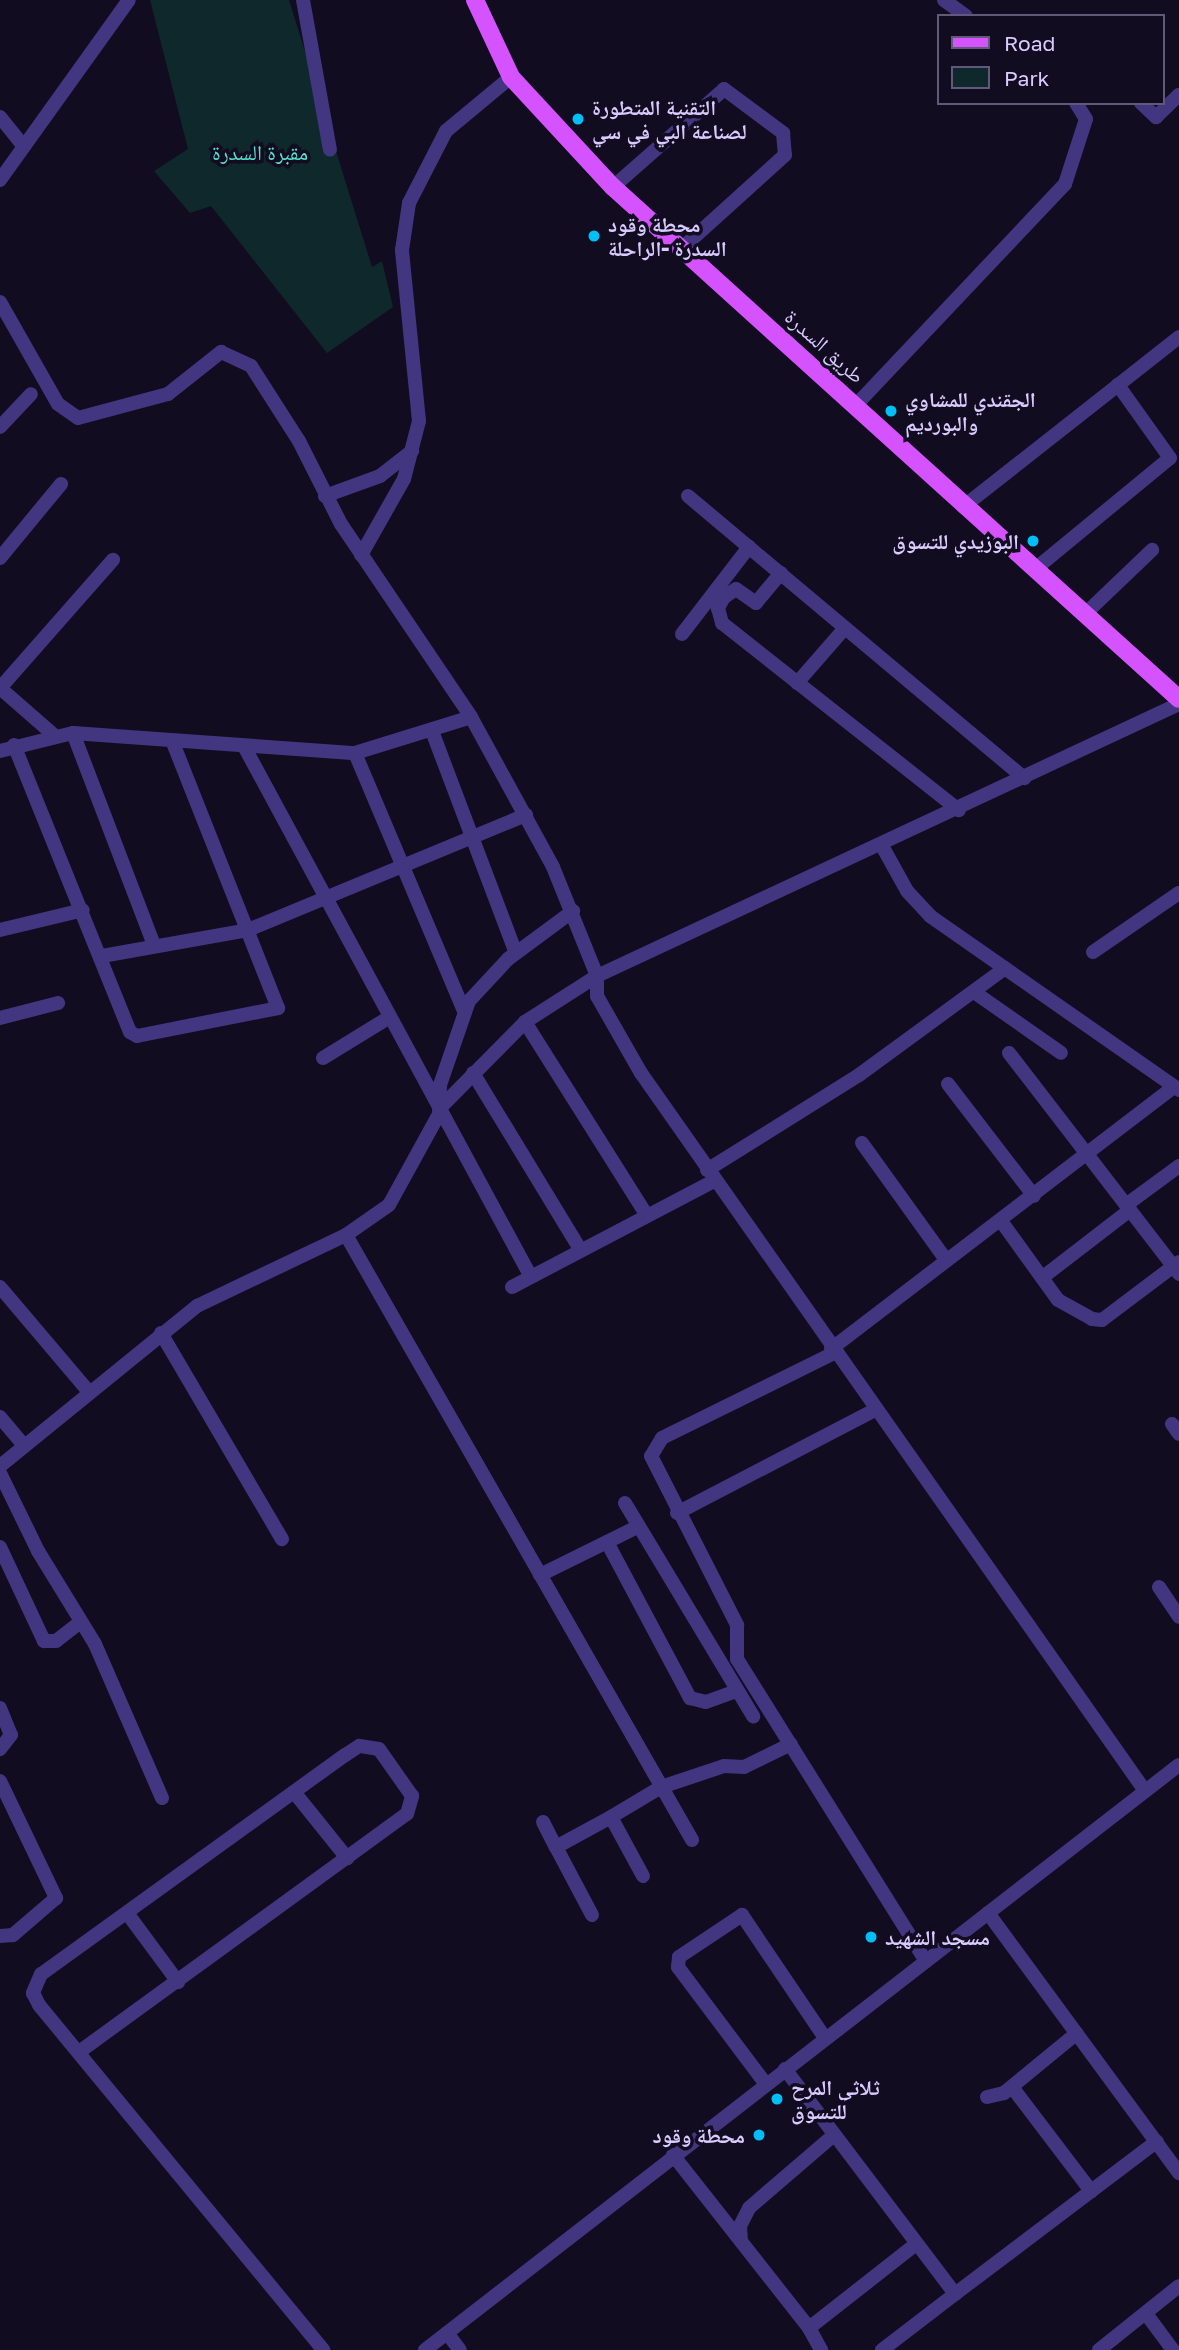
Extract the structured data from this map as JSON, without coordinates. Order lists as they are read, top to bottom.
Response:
{
  "streets": {
    "main road": ["طريق السدرة"]
  },
  "parks": ["مقبرة السدرة"],
  "places": [
    "التقنية المتطورة لصناعة البي في سي",
    "محطة وقود السدرة -الراحلة",
    "الجقندي للمشاوي والبورديم",
    "البوزيدي للتسوق",
    "مسجد الشهيد",
    "ثلاثي المرح للتسوق",
    "محطة وقود"
  ],
  "legend": ["Road", "Park"]
}
